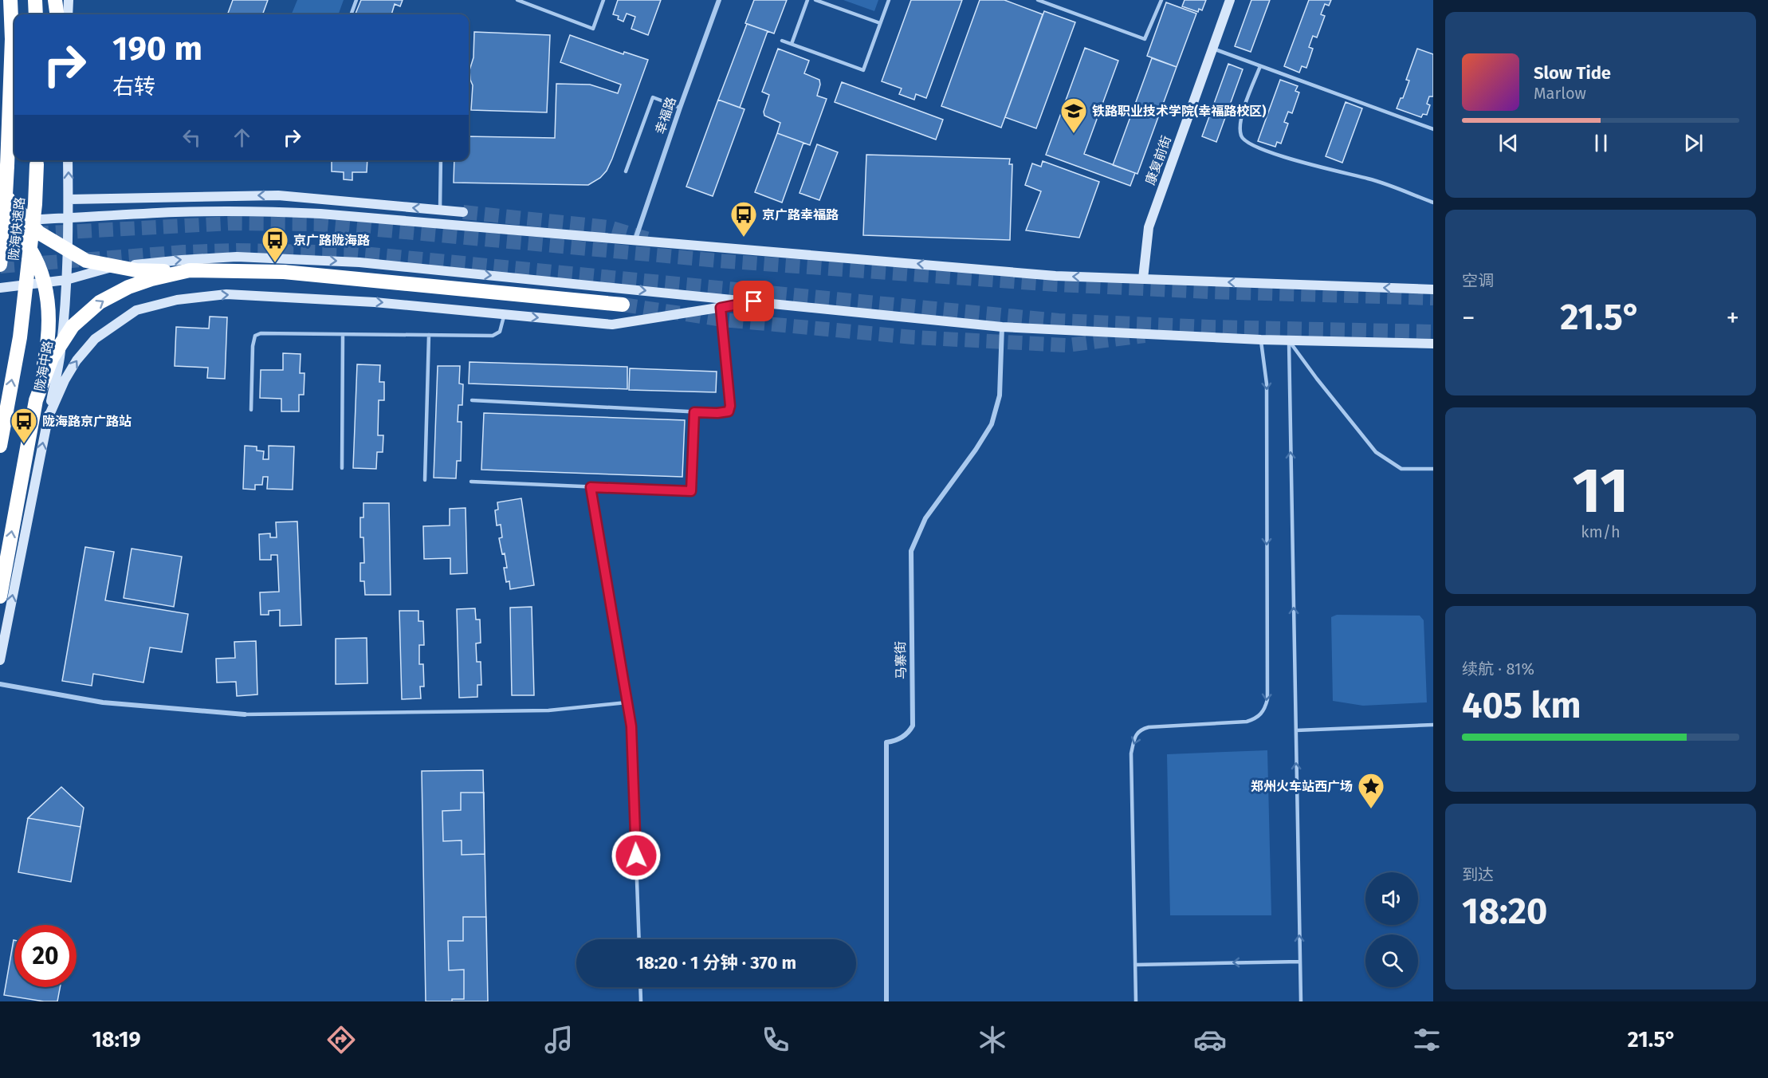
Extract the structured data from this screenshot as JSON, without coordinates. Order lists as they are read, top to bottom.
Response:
{
  "streets": {
    "highway": ["陇海快速路"],
    "main road": ["康复前街", "陇海中路"],
    "street": ["幸福路", "马寨街"]
  },
  "one_way": ["陇海中路"],
  "places": {
    "school or university": ["铁路职业技术学院(幸福路校区)"],
    "bus stop": ["京广路幸福路", "京广路陇海路", "陇海路京广路站"],
    "place": ["郑州火车站西广场"]
  },
  "page": {
    "turn": ["190 m", "右转"],
    "song": ["Slow Tide", "Marlow"],
    "tile": [
      "空调",
      ["11", "km/h"],
      ["续航 · 81%", "405 km"],
      ["到达", "18:20"]
    ],
    "heat": ["−", "21.5°", "+"],
    "limit": "20",
    "trip": "18:20 · 1 分钟 · 370 m",
    "tabs": ["18:19", "21.5°"]
  }
}
